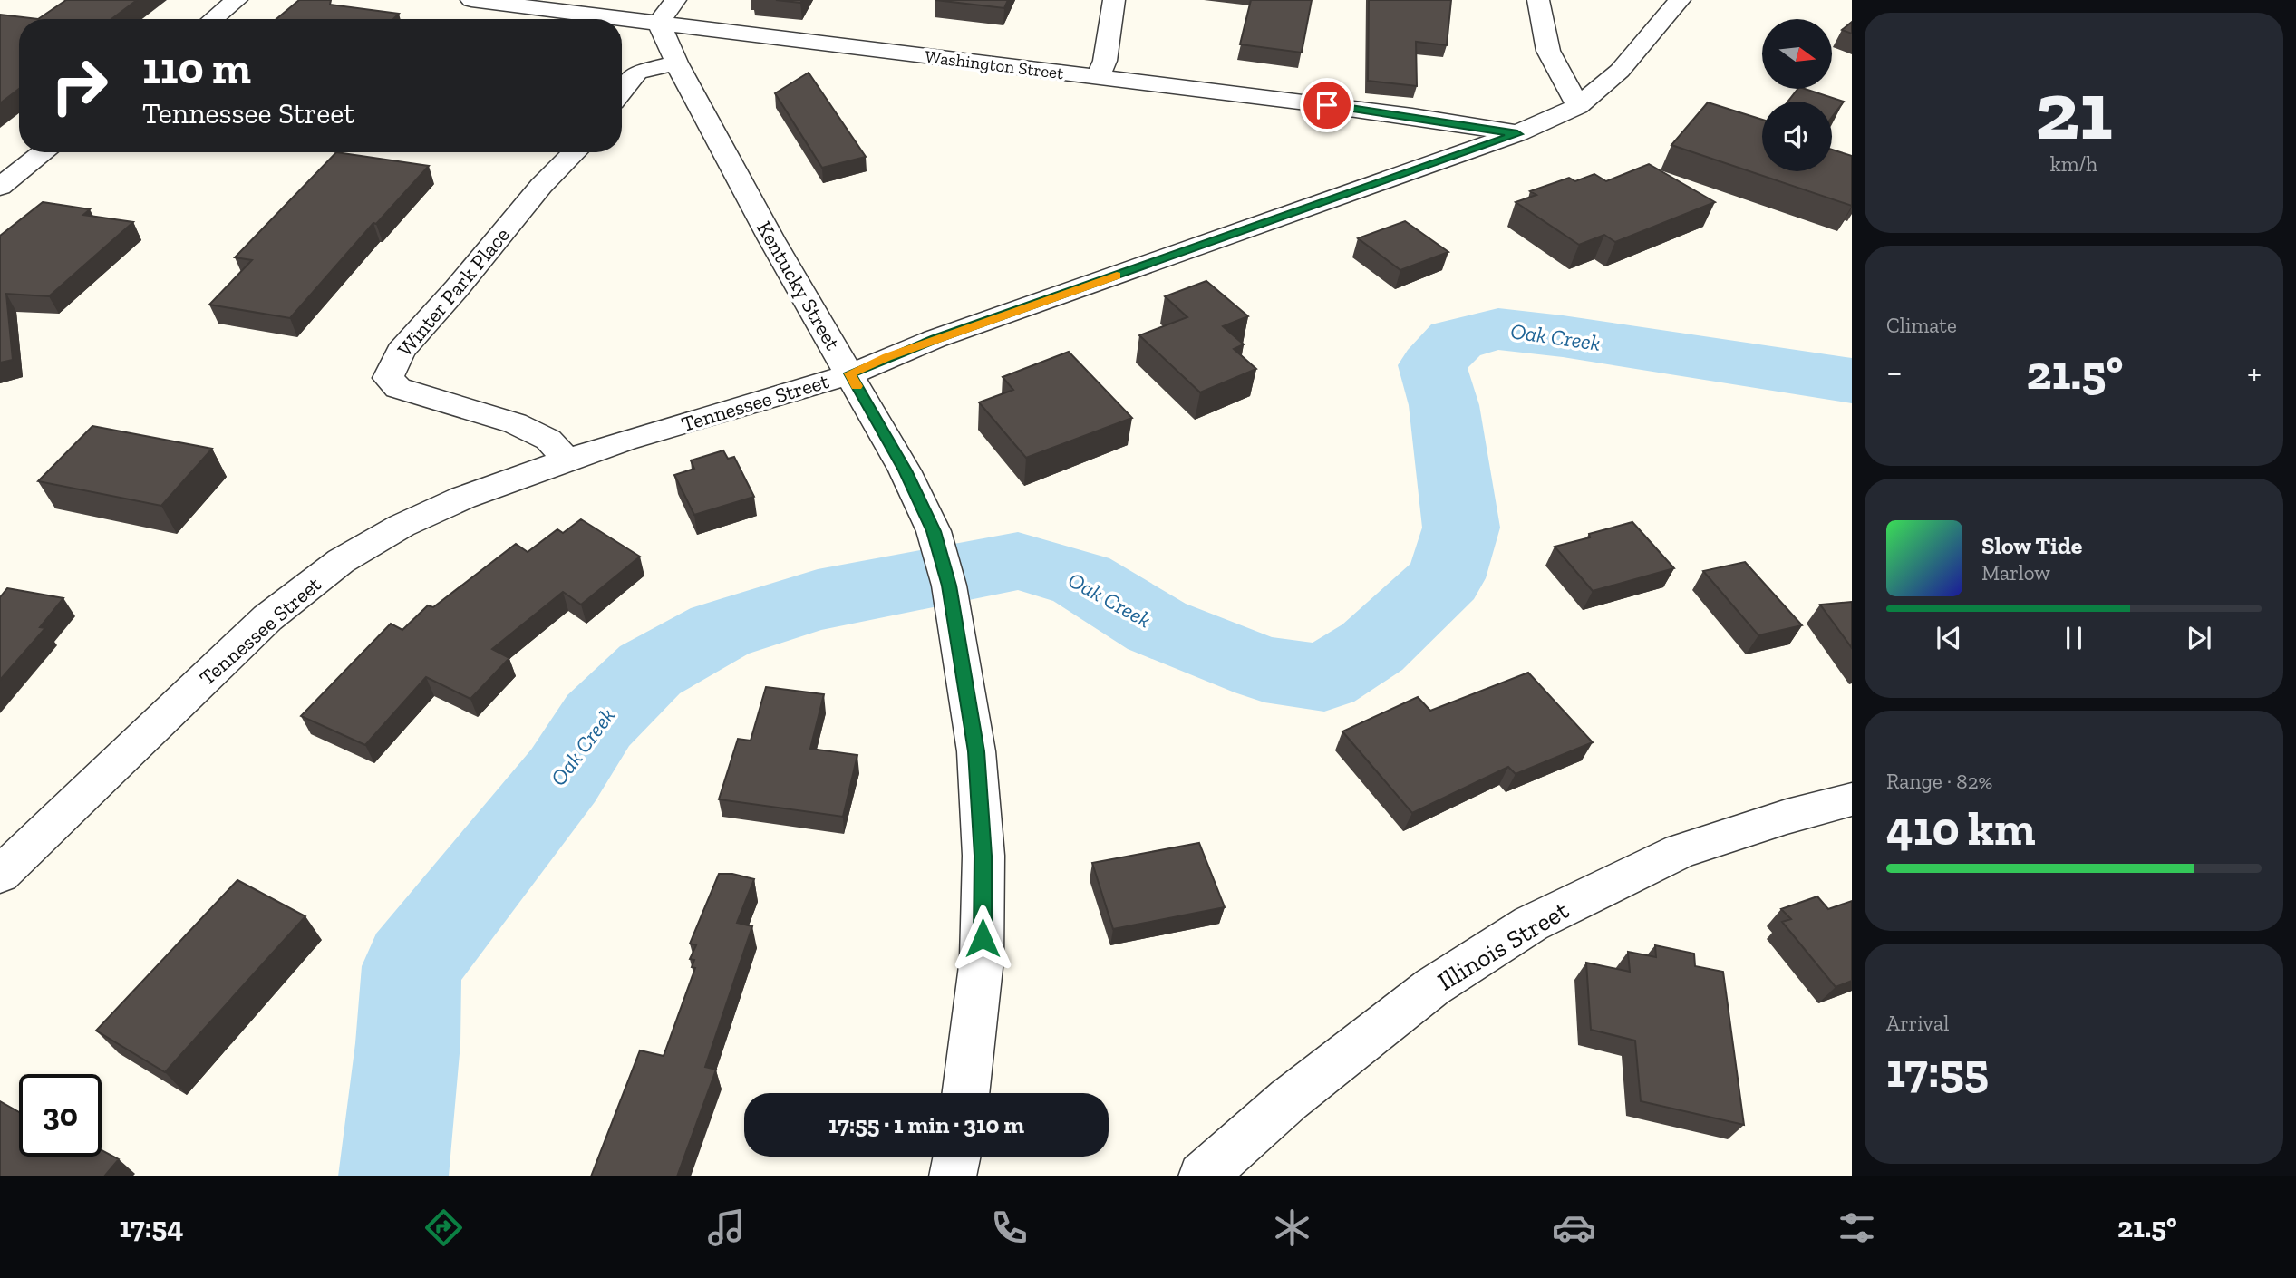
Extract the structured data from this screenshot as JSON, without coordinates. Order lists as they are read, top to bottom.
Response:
{
  "streets": {
    "street": [
      "Washington Street",
      "Kentucky Street",
      "Winter Park Place",
      "Tennessee Street",
      "Illinois Street"
    ]
  },
  "crossings": [
    ["Washington Street", "Kentucky Street"],
    ["Washington Street", "Tennessee Street"],
    ["Kentucky Street", "Tennessee Street"],
    ["Winter Park Place", "Tennessee Street"]
  ],
  "water": ["Oak Creek"],
  "north": "right",
  "page": {
    "tile": [
      ["21", "km/h"],
      "Climate",
      ["Range · 82%", "410 km"],
      ["Arrival", "17:55"]
    ],
    "turn": ["110 m", "Tennessee Street"],
    "heat": ["−", "21.5°", "+"],
    "song": ["Slow Tide", "Marlow"],
    "limit": "30",
    "trip": "17:55 · 1 min · 310 m",
    "tabs": ["17:54", "21.5°"]
  }
}
